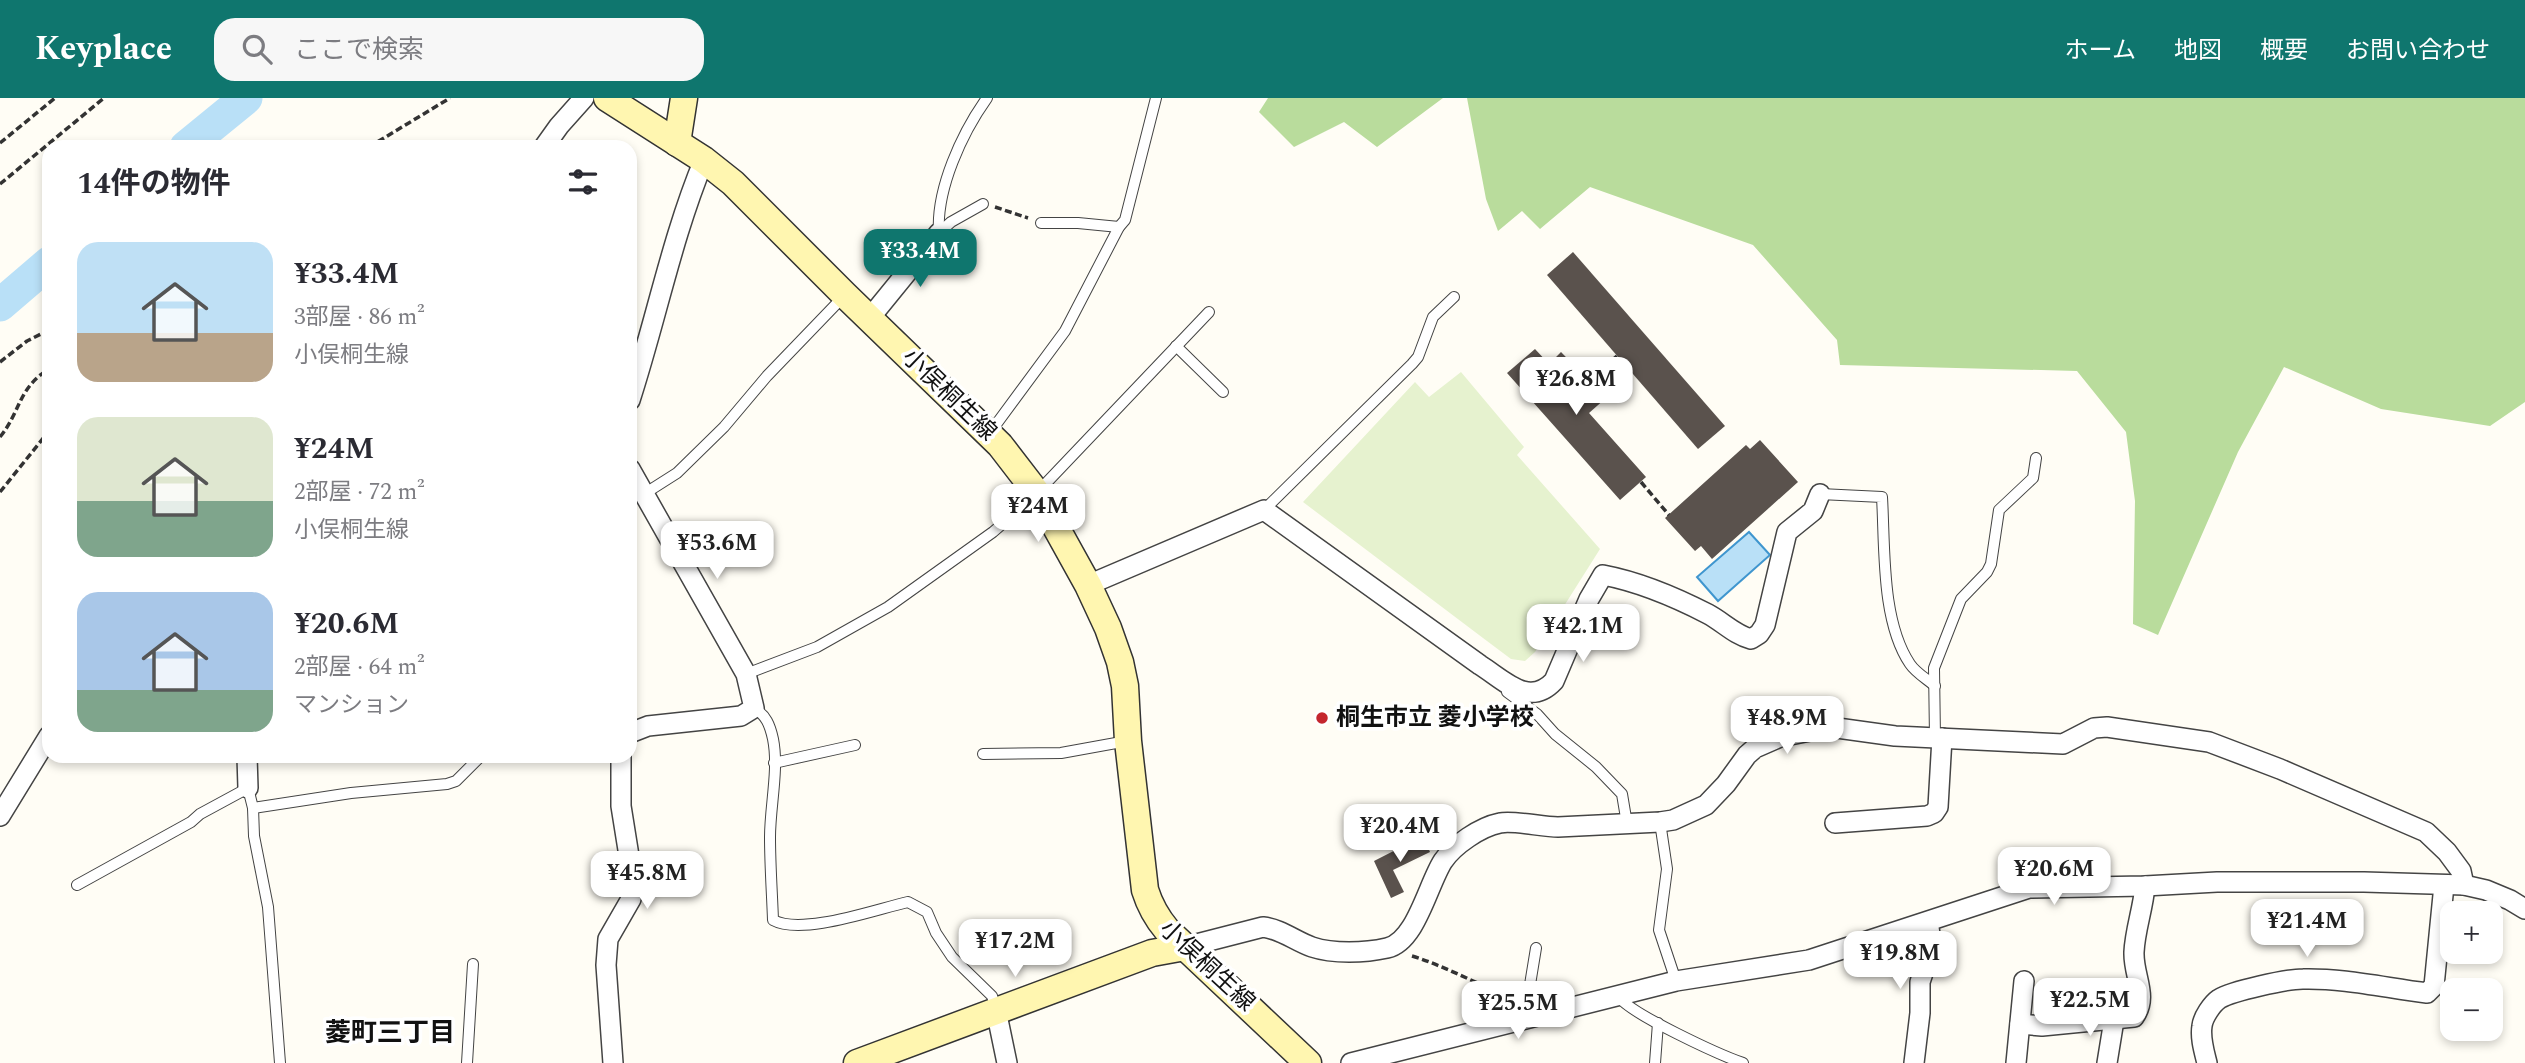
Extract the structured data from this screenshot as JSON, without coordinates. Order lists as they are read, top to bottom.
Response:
{
  "streets": {
    "main road": ["小俣桐生線"]
  },
  "districts": ["菱町三丁目"],
  "places": ["桐生市立 菱小学校"],
  "page": {
    "header": "Keyplace",
    "search": "ここで検索",
    "nav": [
      "ホーム",
      "地図",
      "概要",
      "お問い合わせ"
    ],
    "heading": "14件の物件",
    "list": [
      {
        "name": "¥33.4M",
        "note": "3部屋 · 86 m² · 小俣桐生線"
      },
      {
        "name": "¥24M",
        "note": "2部屋 · 72 m² · 小俣桐生線"
      },
      {
        "name": "¥20.6M",
        "note": "2部屋 · 64 m² · マンション"
      }
    ],
    "price": [
      "¥33.4M",
      "¥26.8M",
      "¥24M",
      "¥53.6M",
      "¥42.1M",
      "¥48.9M",
      "¥20.4M",
      "¥20.6M",
      "¥45.8M",
      "¥21.4M",
      "¥17.2M",
      "¥19.8M",
      "¥22.5M",
      "¥25.5M"
    ],
    "map_buttons": ["+", "−"]
  }
}
